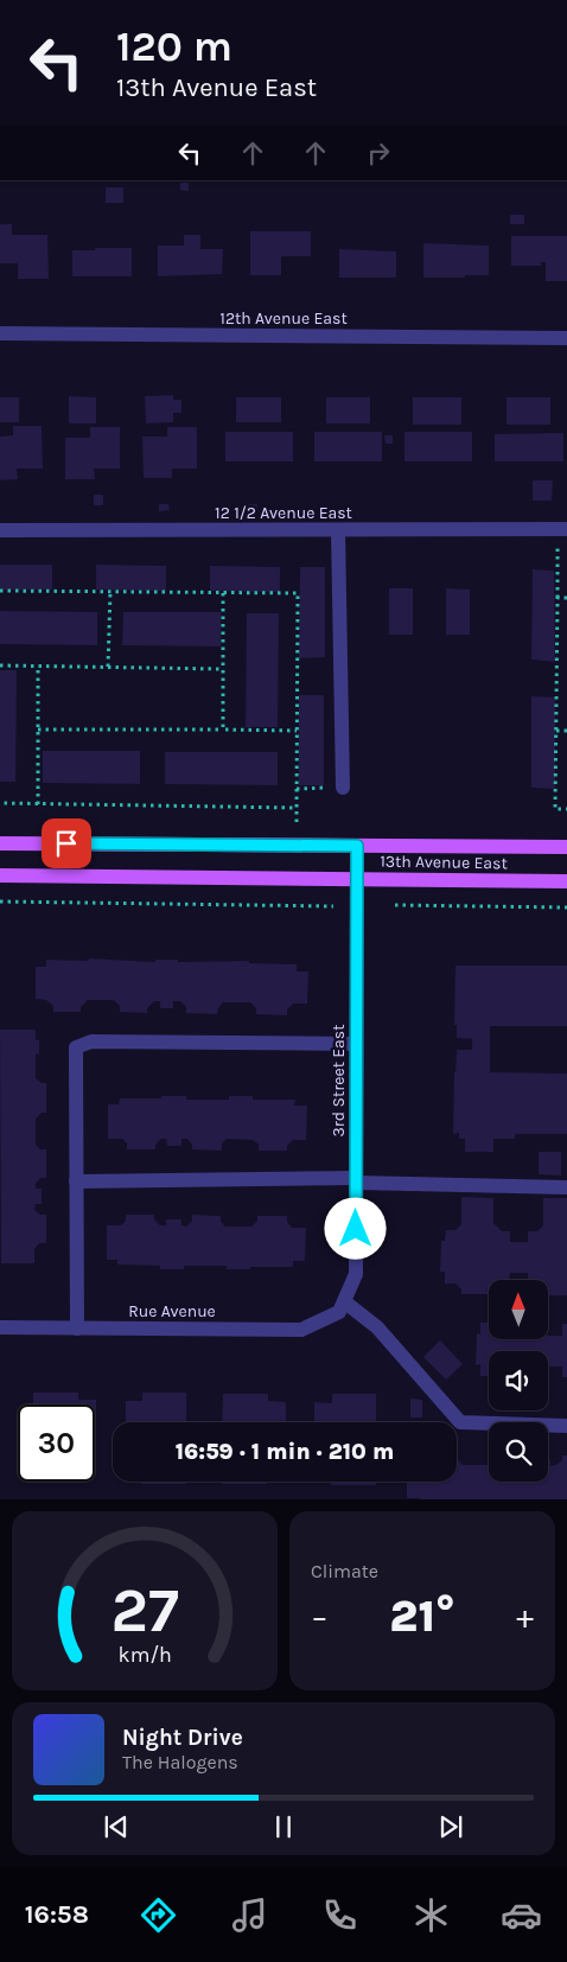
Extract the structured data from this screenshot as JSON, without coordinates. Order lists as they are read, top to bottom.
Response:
{
  "streets": {
    "main road": ["13th Avenue East"],
    "street": [
      "12th Avenue East",
      "12 1/2 Avenue East",
      "3rd Street East",
      "Rue Avenue"
    ]
  },
  "crossings": [
    ["13th Avenue East", "3rd Street East"],
    ["3rd Street East", "Rue Avenue"]
  ],
  "north": "top",
  "page": {
    "turn": ["120 m", "13th Avenue East"],
    "limit": "30",
    "trip": "16:59 · 1 min · 210 m",
    "tile": "Climate",
    "heat": ["−", "21°", "+"],
    "song": ["Night Drive", "The Halogens"],
    "tabs": "16:58",
    "gauge": ["27", "km/h"]
  }
}
